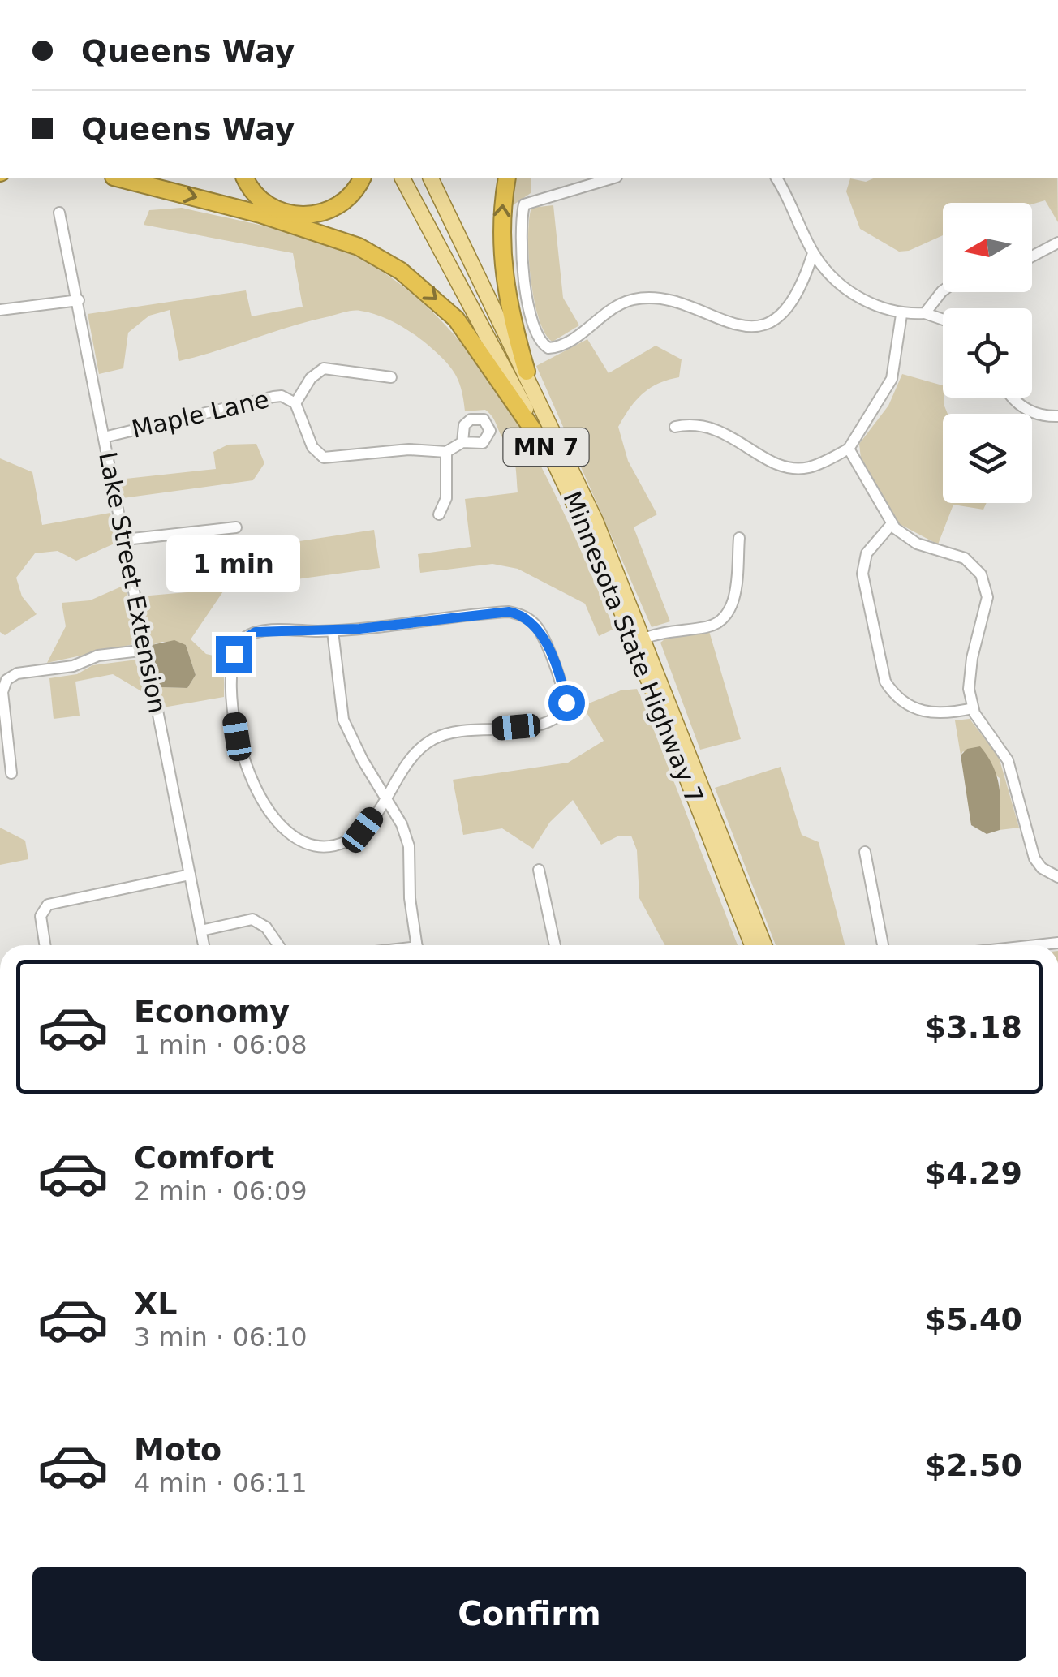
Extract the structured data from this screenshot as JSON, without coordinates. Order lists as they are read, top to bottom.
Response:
{
  "streets": {
    "main road": ["MN 7", "Minnesota State Highway 7"],
    "street": ["Maple Lane", "Lake Street Extension"]
  },
  "crossings": [
    ["Maple Lane", "Lake Street Extension"]
  ],
  "north": "left",
  "page": {
    "banner": ["Queens Way", "Queens Way"],
    "bubble": "1 min",
    "list": [
      {
        "name": "Economy",
        "note": "1 min · 06:08",
        "value": "$3.18"
      },
      {
        "name": "Comfort",
        "note": "2 min · 06:09",
        "value": "$4.29"
      },
      {
        "name": "XL",
        "note": "3 min · 06:10",
        "value": "$5.40"
      },
      {
        "name": "Moto",
        "note": "4 min · 06:11",
        "value": "$2.50"
      }
    ],
    "buttons": "Confirm"
  }
}
